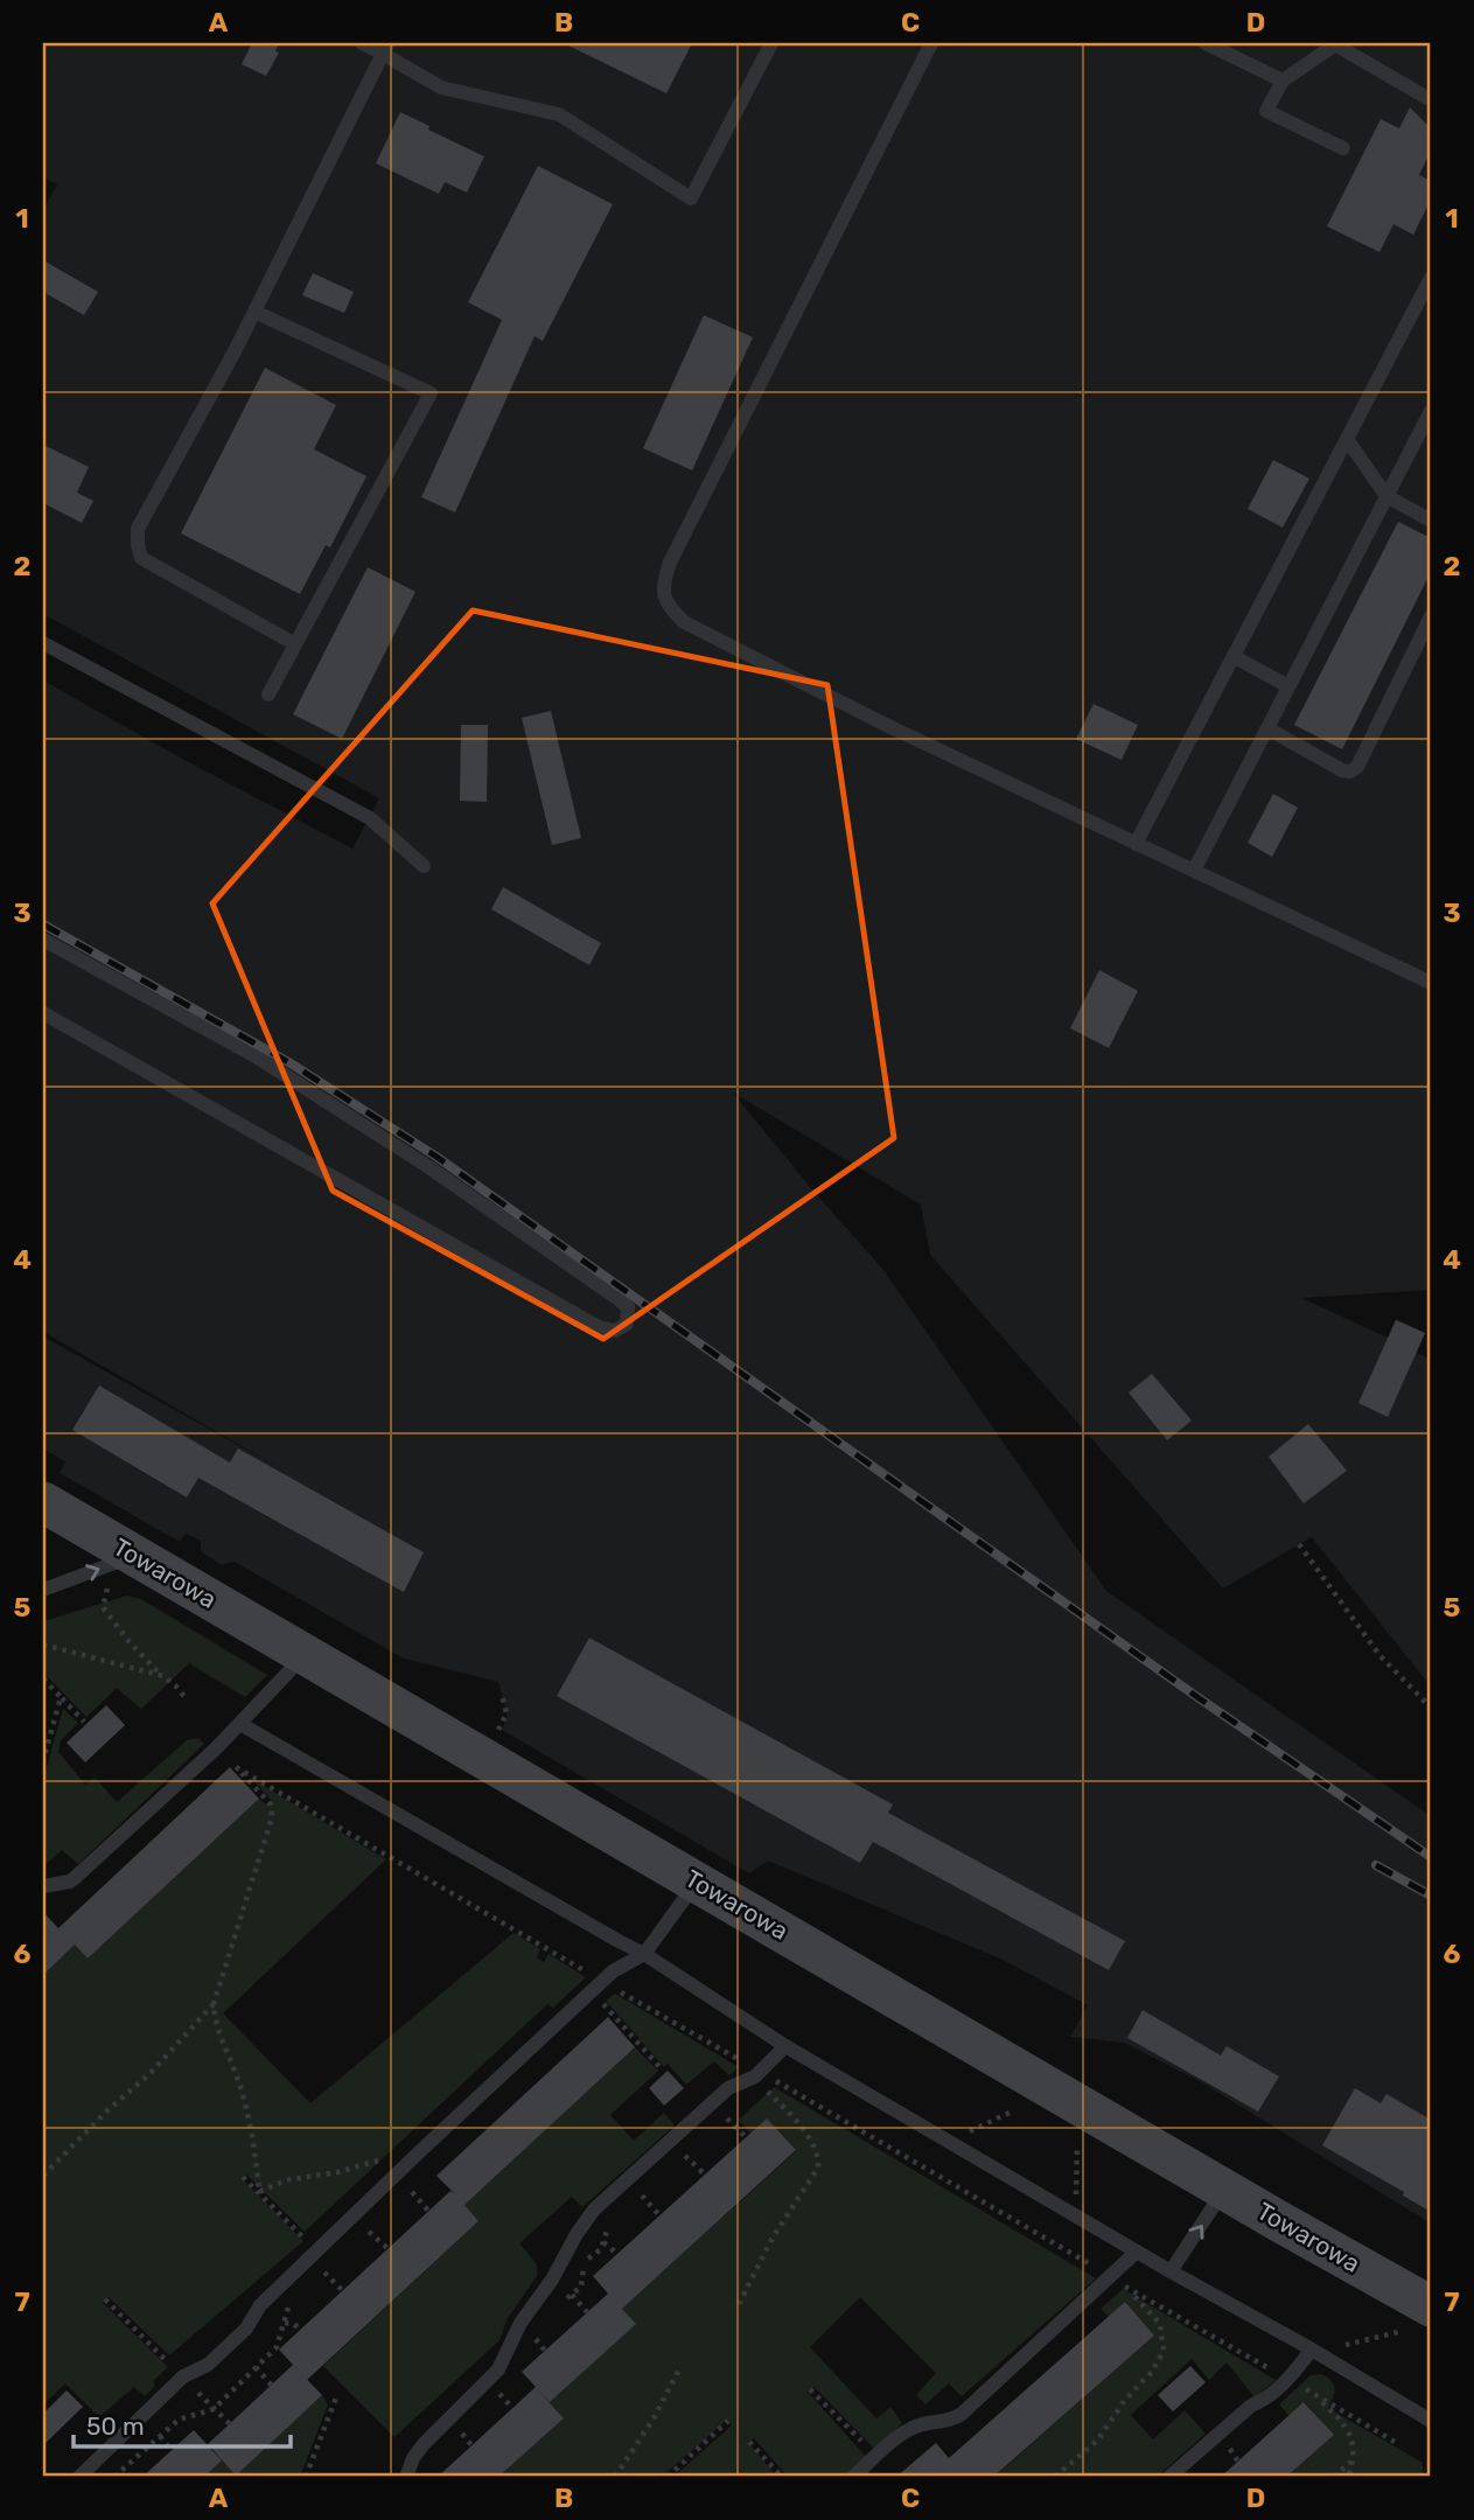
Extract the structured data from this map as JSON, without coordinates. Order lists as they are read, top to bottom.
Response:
{
  "streets": {
    "main road": ["Towarowa"]
  },
  "scale_bar": "50 m",
  "grid": {
    "columns": [
      "A",
      "B",
      "C",
      "D"
    ],
    "rows": [
      "1",
      "2",
      "3",
      "4",
      "5",
      "6",
      "7"
    ]
  }
}
